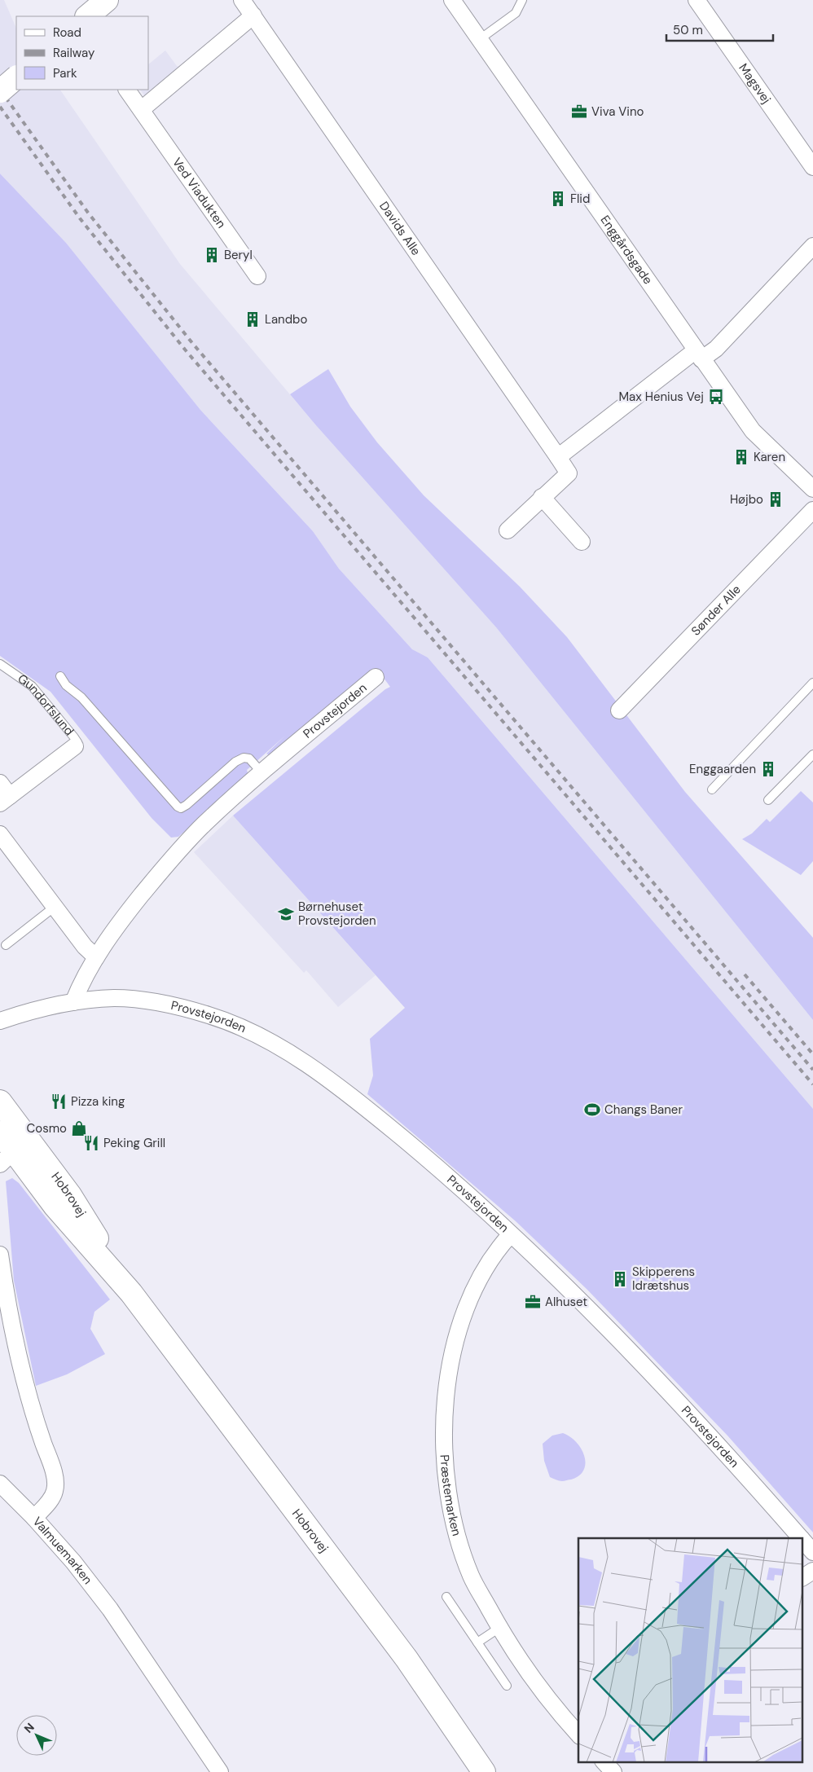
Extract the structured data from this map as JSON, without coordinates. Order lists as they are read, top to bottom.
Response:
{
  "streets": {
    "main road": ["Hobrovej"],
    "street": [
      "Magsvej",
      "Ved Viadukten",
      "Davids Alle",
      "Enggårdsgade",
      "Sønder Alle",
      "Gundorfslund",
      "Provstejorden",
      "Præstemarken",
      "Valmuemarken"
    ]
  },
  "crossings": [
    ["Provstejorden", "Præstemarken"]
  ],
  "places": {
    "office": ["Viva Vino", "Alhuset"],
    "building": [
      "Flid",
      "Beryl",
      "Landbo",
      "Karen",
      "Højbo",
      "Enggaarden",
      "Skipperens Idrætshus"
    ],
    "bus stop": ["Max Henius Vej"],
    "school or university": ["Børnehuset Provstejorden"],
    "restaurant": ["Pizza king", "Peking Grill"],
    "sports": ["Changs Baner"],
    "shop": ["Cosmo"]
  },
  "legend": ["Road", "Railway", "Park"],
  "scale_bar": "50 m",
  "north": "top left"
}
